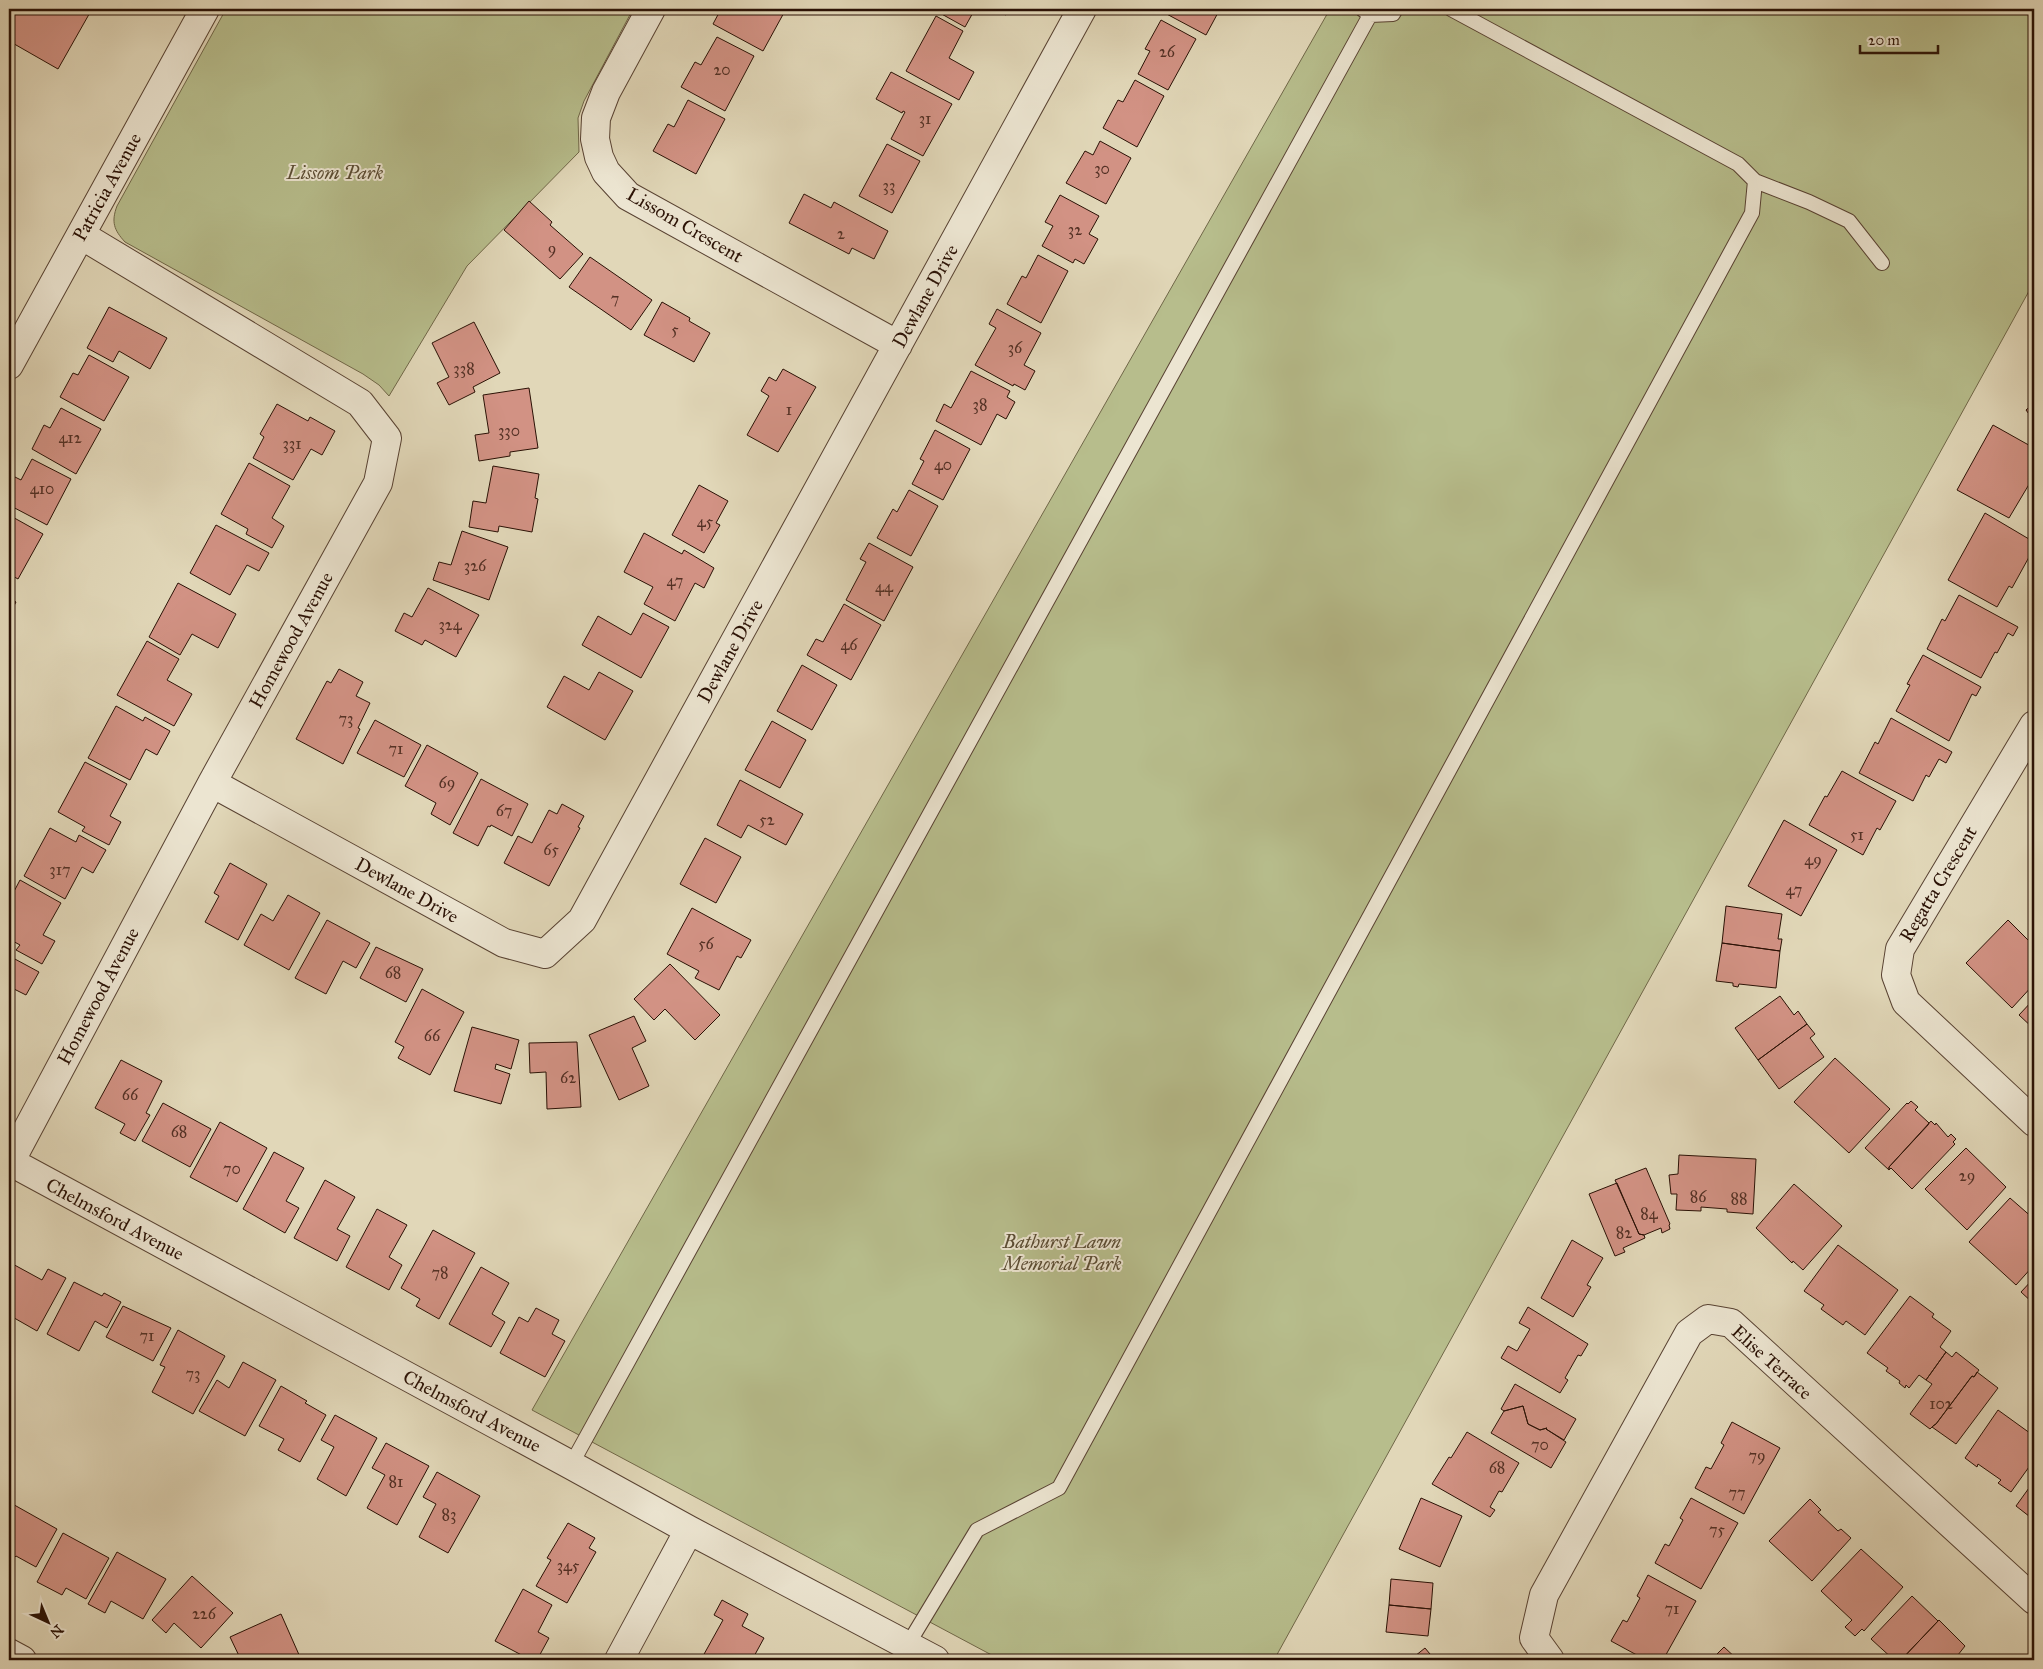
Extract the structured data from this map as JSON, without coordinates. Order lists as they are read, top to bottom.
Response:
{
  "streets": {
    "street": [
      "Patricia Avenue",
      "Lissom Crescent",
      "Dewlane Drive",
      "Homewood Avenue",
      "Regatta Crescent",
      "Chelmsford Avenue",
      "Elise Terrace"
    ]
  },
  "crossings": [
    ["Patricia Avenue", "Homewood Avenue"],
    ["Lissom Crescent", "Dewlane Drive"],
    ["Dewlane Drive", "Homewood Avenue"],
    ["Homewood Avenue", "Chelmsford Avenue"]
  ],
  "parks": ["Lissom Park", "Bathurst Lawn Memorial Park"],
  "house_numbers": [
    "26",
    "20",
    "31",
    "30",
    "33",
    "32",
    "2",
    "9",
    "7",
    "5",
    "36",
    "338",
    "38",
    "1",
    "330",
    "412",
    "331",
    "40",
    "410",
    "45",
    "326",
    "47",
    "44",
    "324",
    "46",
    "73",
    "71",
    "69",
    "67",
    "52",
    "51",
    "65",
    "49",
    "317",
    "47",
    "56",
    "68",
    "66",
    "62",
    "66",
    "68",
    "70",
    "29",
    "86",
    "88",
    "84",
    "82",
    "78",
    "71",
    "73",
    "102",
    "70",
    "79",
    "68",
    "81",
    "77",
    "83",
    "75",
    "345",
    "71",
    "226"
  ],
  "scale_bar": "20 m",
  "north": "bottom right"
}
